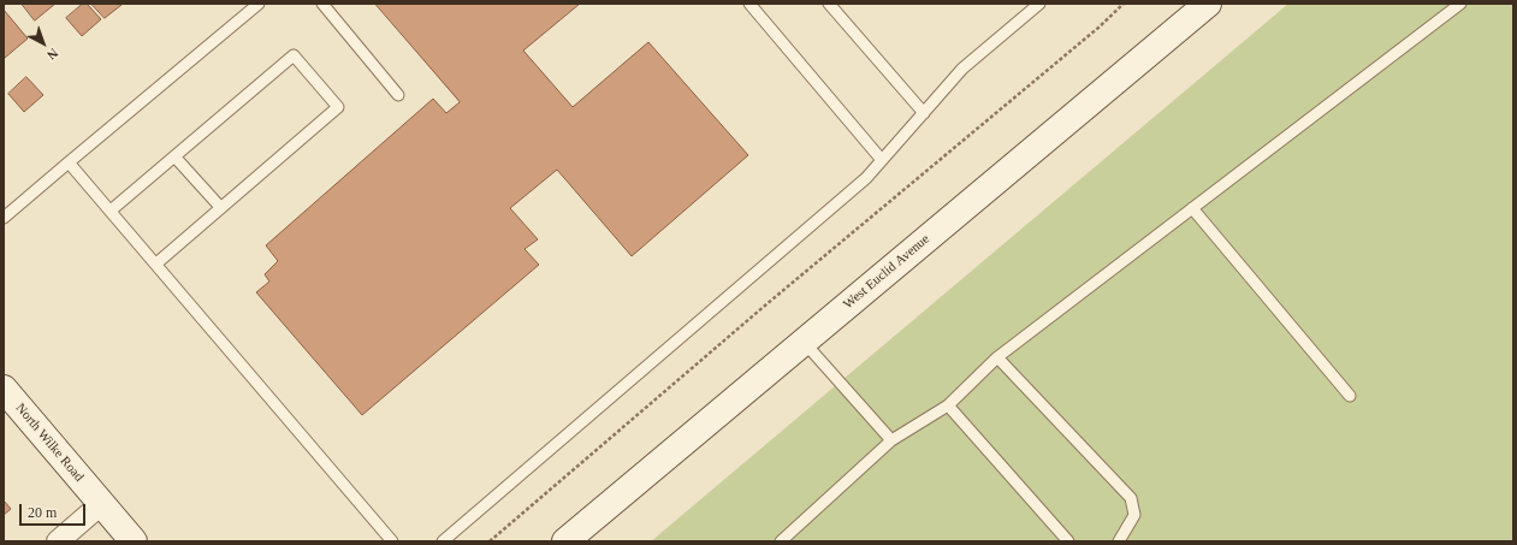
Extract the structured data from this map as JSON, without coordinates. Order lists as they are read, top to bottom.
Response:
{
  "streets": {
    "main road": ["West Euclid Avenue", "North Wilke Road"]
  },
  "scale_bar": "20 m",
  "north": "bottom right"
}
